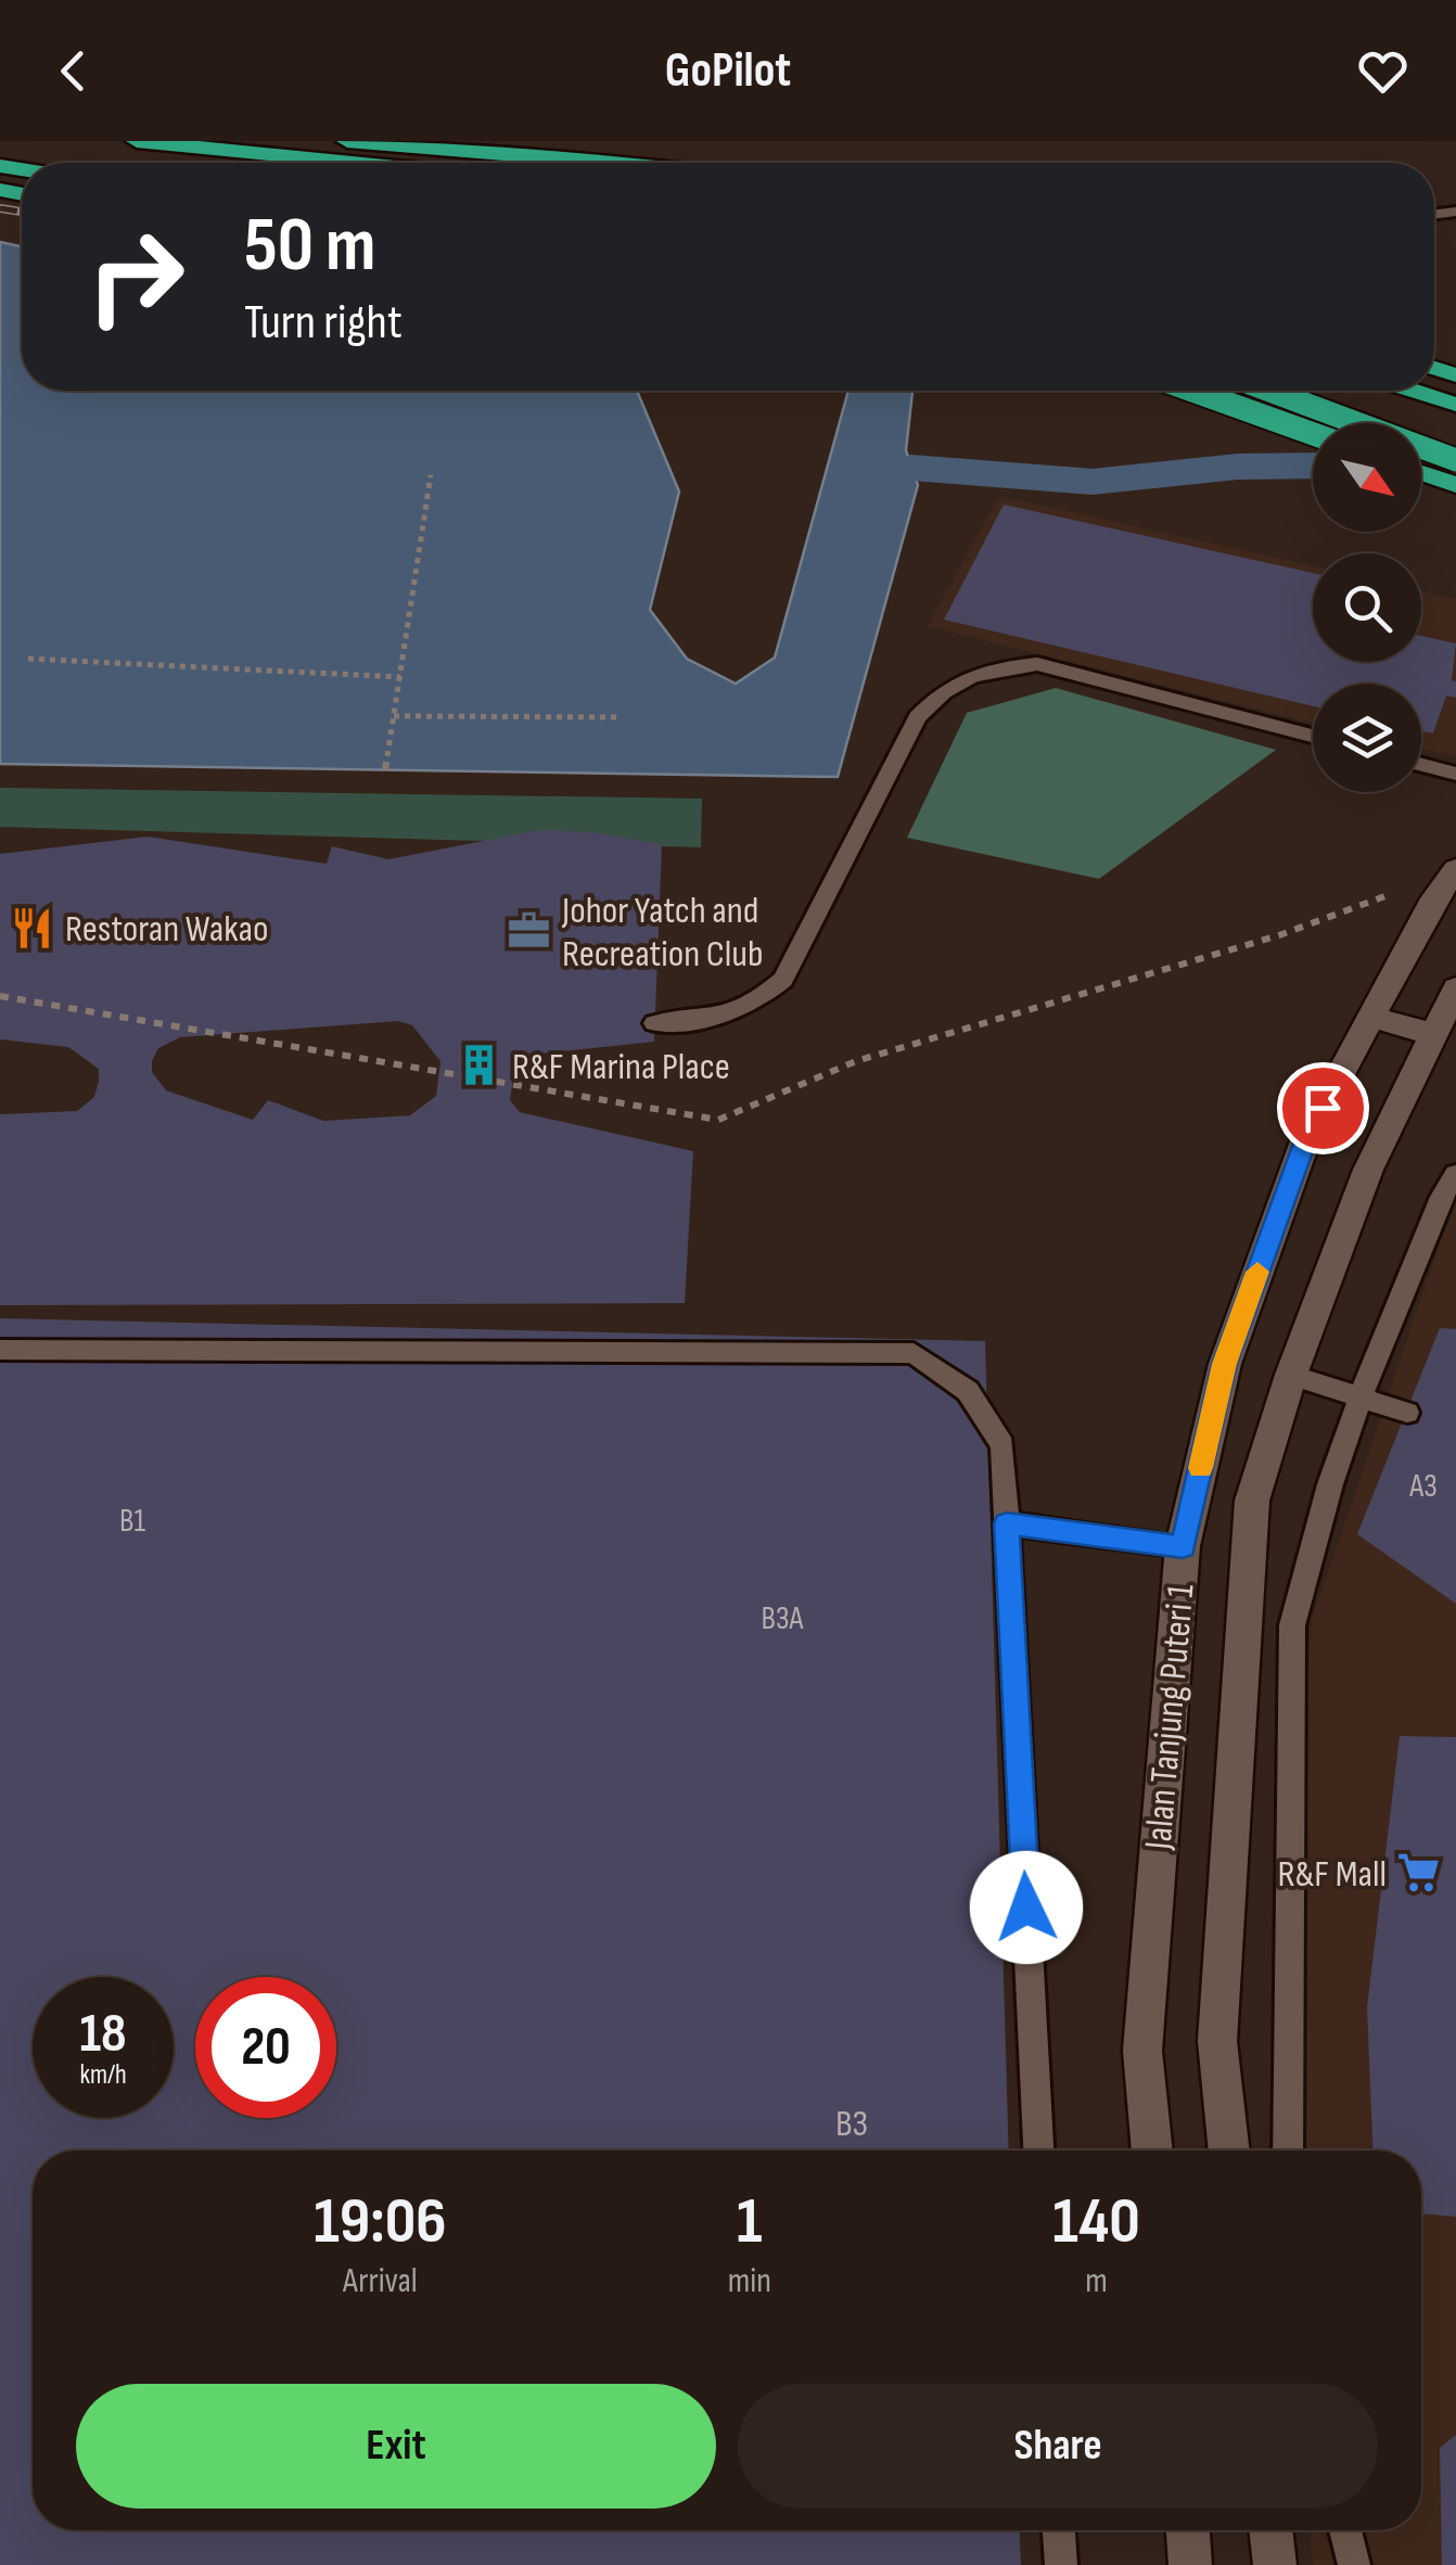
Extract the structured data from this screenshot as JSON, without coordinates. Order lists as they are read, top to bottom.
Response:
{
  "streets": {
    "street": ["Jalan Tanjung Puteri 1"]
  },
  "places": {
    "restaurant": ["Restoran Wakao"],
    "office": ["Johor Yatch and Recreation Club"],
    "building": ["R&F Marina Place"],
    "supermarket": ["R&F Mall"]
  },
  "house_numbers": [
    "A3",
    "B1",
    "B3A",
    "B3"
  ],
  "north": "bottom right",
  "page": {
    "header": "GoPilot",
    "turn": ["50 m", "Turn right"],
    "speed": "18 km/h",
    "limit": "20",
    "eta": [
      "19:06",
      "Arrival",
      "1",
      "min",
      "140",
      "m"
    ],
    "buttons": ["Exit", "Share"]
  }
}
